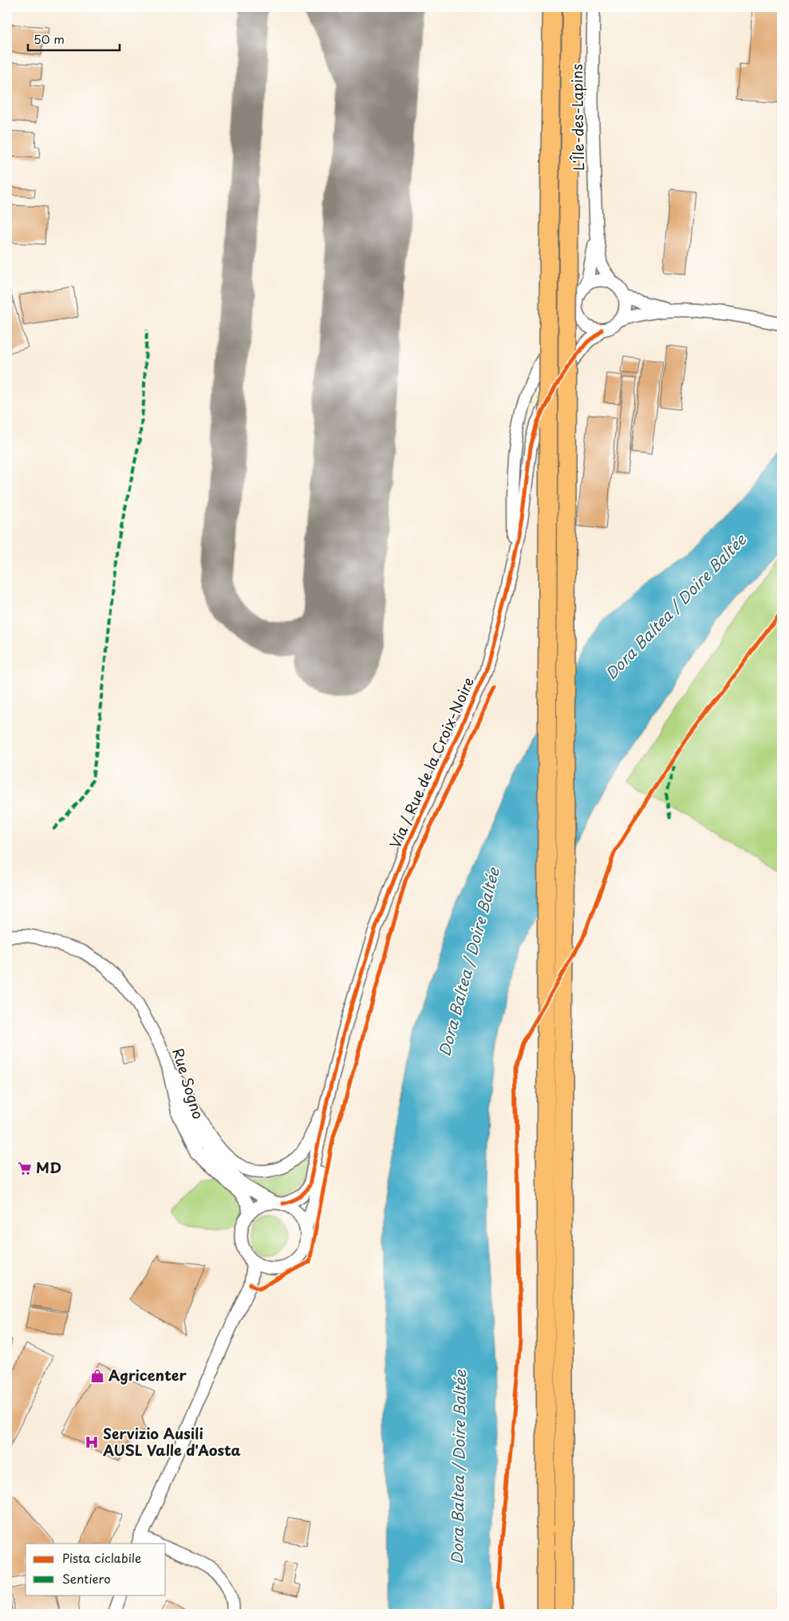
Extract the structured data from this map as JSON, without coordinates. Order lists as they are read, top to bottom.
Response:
{
  "streets": {
    "street": ["L'Île-des-Lapins", "Via / Rue de la Croix-Noire", "Rue Sogno"]
  },
  "crossings": [
    ["L'Île-des-Lapins", "Via / Rue de la Croix-Noire"],
    ["Via / Rue de la Croix-Noire", "Rue Sogno"]
  ],
  "water": ["Dora Baltea / Doire Baltée"],
  "places": {
    "supermarket": ["MD"],
    "shop": ["Agricenter"],
    "hospital": ["Servizio Ausili AUSL Valle d'Aosta"]
  },
  "legend": ["Pista ciclabile", "Sentiero"],
  "scale_bar": "50 m"
}
